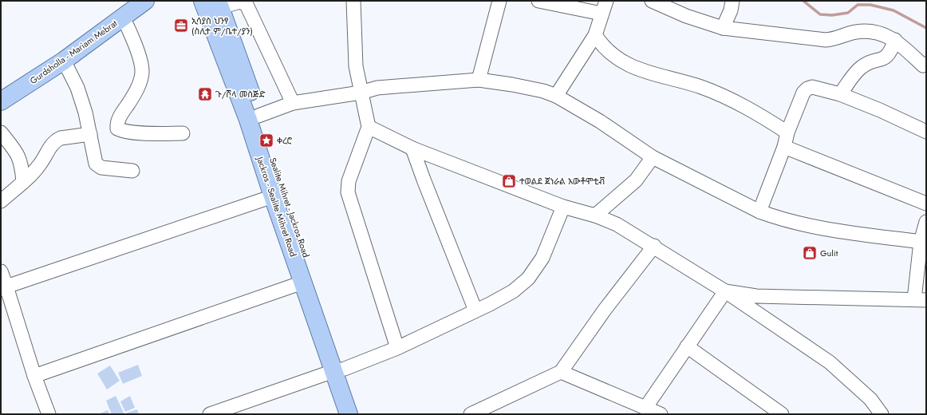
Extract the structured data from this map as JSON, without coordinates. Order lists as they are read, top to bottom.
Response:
{
  "streets": {
    "main road": ["Gurdsholla - Mariam Mebrat", "Jackros - Sealite Mihret Road", "Sealite Mihret - Jackros Road"]
  },
  "crossings": [
    ["Jackros - Sealite Mihret Road", "Sealite Mihret - Jackros Road"]
  ],
  "places": {
    "office": ["ኢሳያስ ህንፃ (ስሊተ ም/ቤተ/ያን)"],
    "temple": ["ጉ/ሾላ መስጅድ"],
    "place": ["ቀረሮ"],
    "shop": ["ተወልደ ጀነራል አውቶሞቲቭ", "Gulit"]
  }
}
